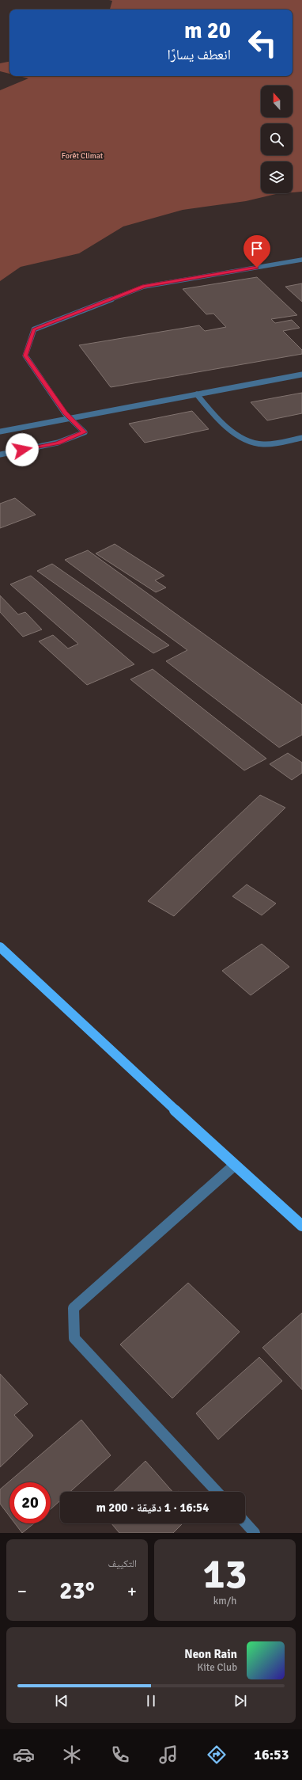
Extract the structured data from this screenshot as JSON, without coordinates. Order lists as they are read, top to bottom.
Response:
{
  "parks": ["Forêt Climat"],
  "north": "top",
  "page": {
    "turn": ["20 m", "انعطف يسارًا"],
    "limit": "20",
    "trip": "16:54 · 1 دقيقة · 200 m",
    "tile": [
      ["13", "km/h"],
      "التكييف"
    ],
    "heat": ["−", "23°", "+"],
    "song": ["Neon Rain", "Kite Club"],
    "tabs": "16:53"
  }
}
